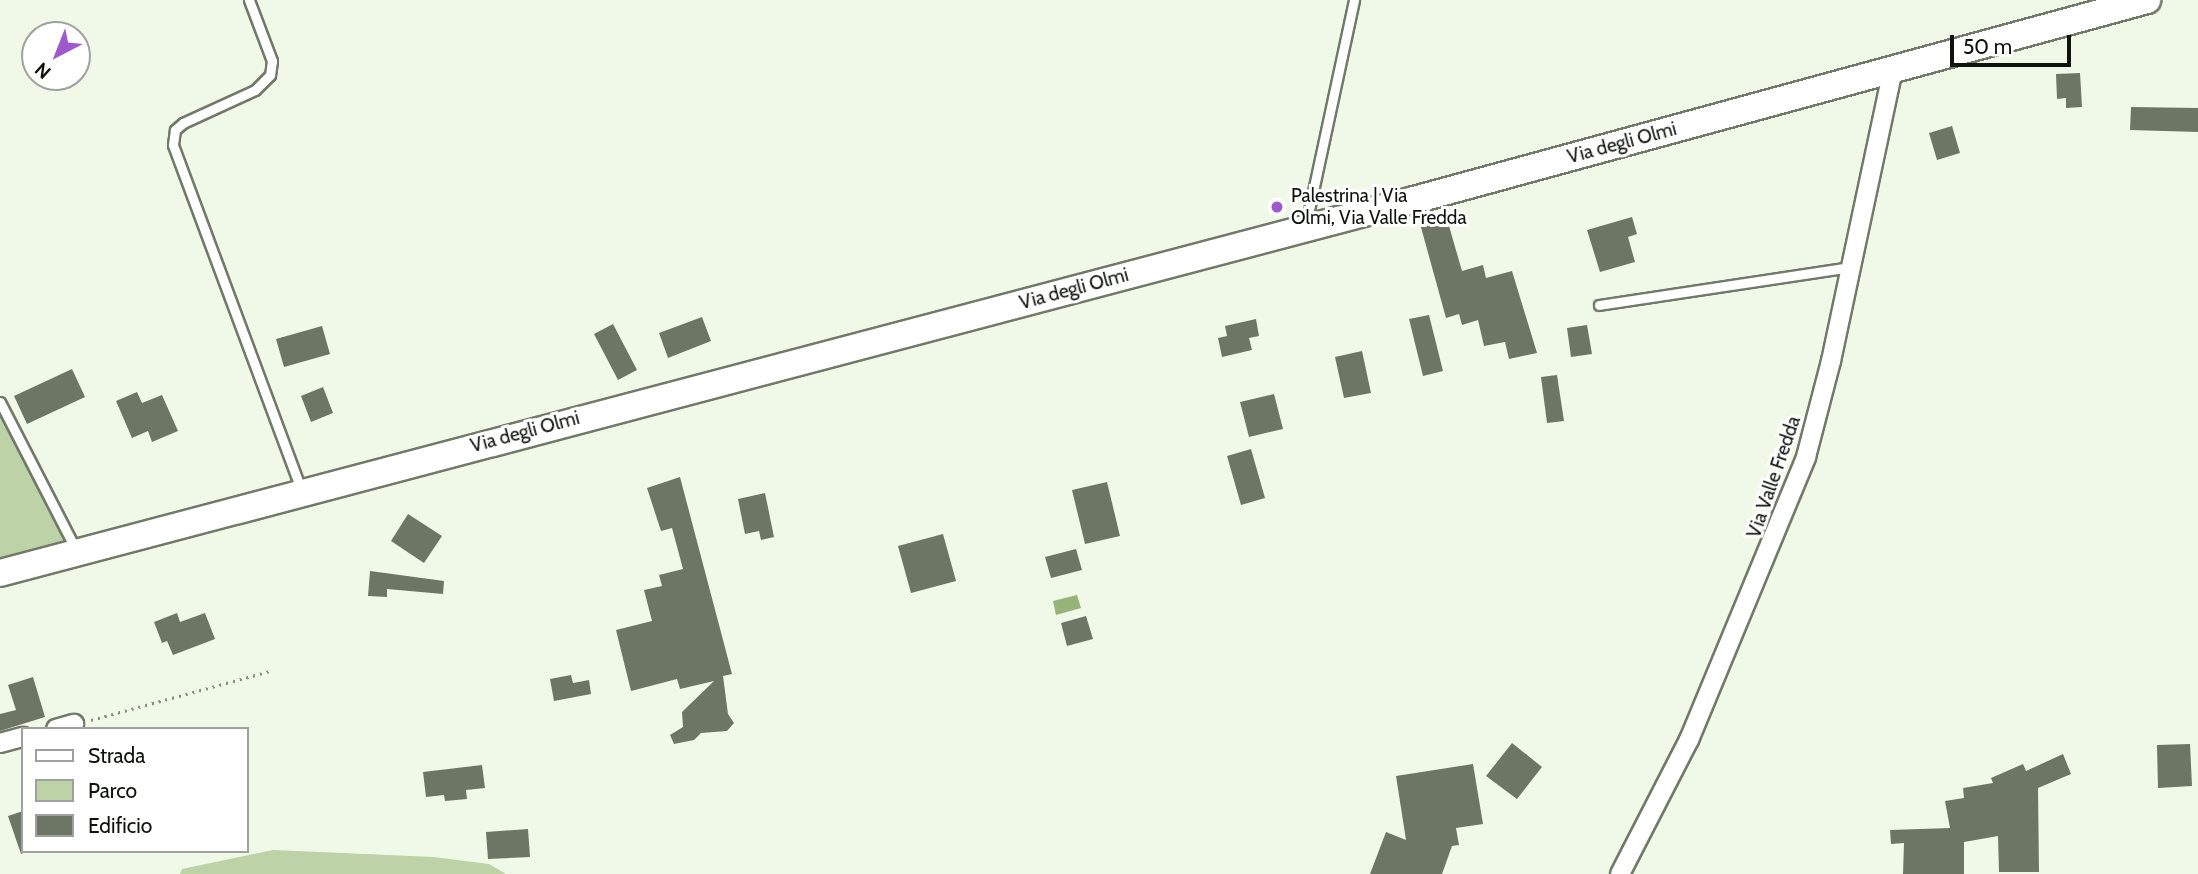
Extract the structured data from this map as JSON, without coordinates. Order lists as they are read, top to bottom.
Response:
{
  "streets": {
    "street": ["Via degli Olmi", "Via Valle Fredda"]
  },
  "crossings": [
    ["Via degli Olmi", "Via Valle Fredda"]
  ],
  "places": ["Palestrina | Via Olmi, Via Valle Fredda"],
  "legend": ["Strada", "Parco", "Edificio"],
  "scale_bar": "50 m",
  "north": "bottom left"
}
